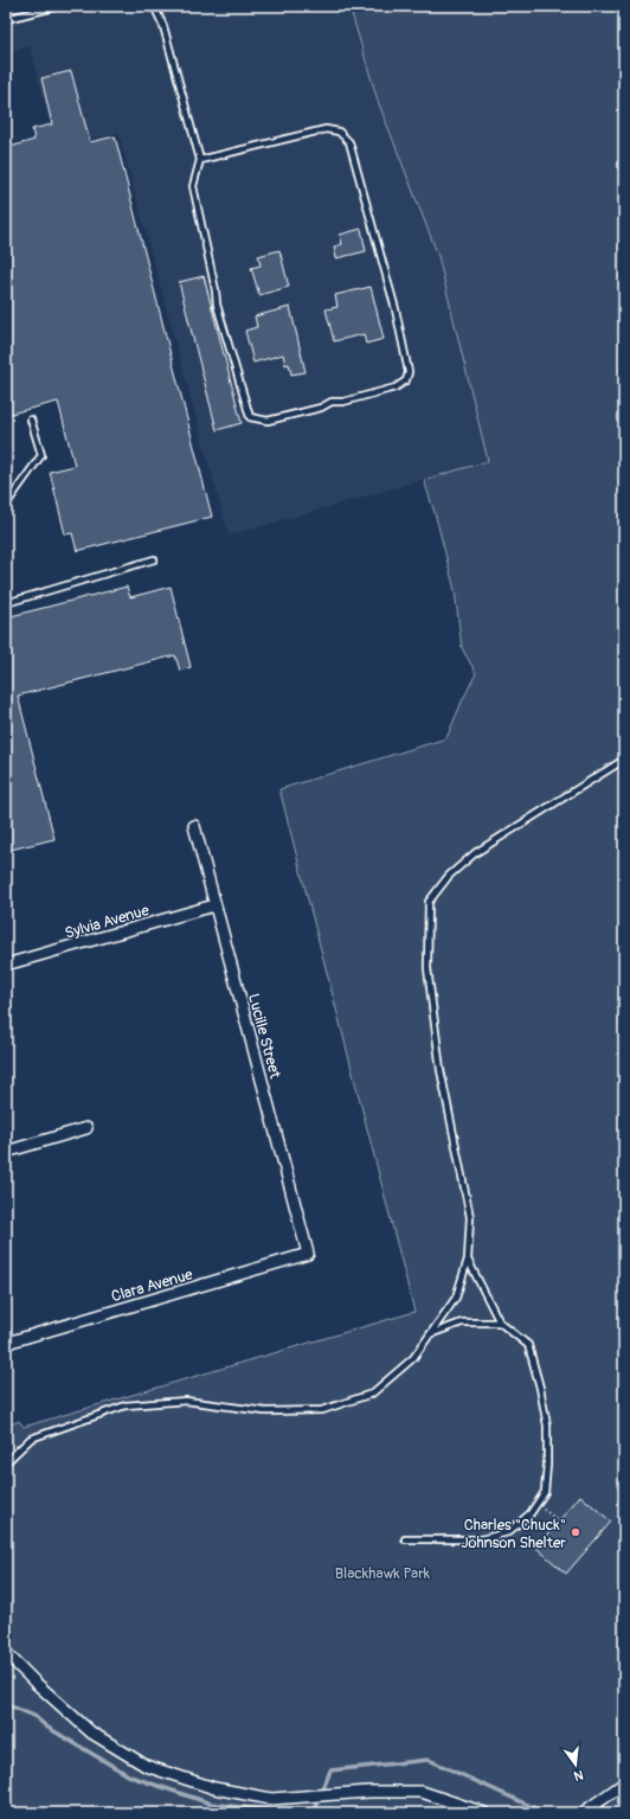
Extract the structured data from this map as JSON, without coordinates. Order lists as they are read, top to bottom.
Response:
{
  "streets": {
    "street": ["Sylvia Avenue", "Lucille Street", "Clara Avenue"]
  },
  "crossings": [
    ["Sylvia Avenue", "Lucille Street"],
    ["Lucille Street", "Clara Avenue"]
  ],
  "parks": ["Blackhawk Park"],
  "places": ["Charles \"Chuck\" Johnson Shelter"],
  "north": "bottom"
}
